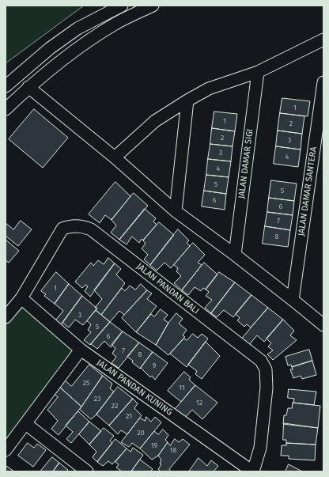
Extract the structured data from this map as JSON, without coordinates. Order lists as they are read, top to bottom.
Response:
{
  "streets": {
    "street": [
      "JALAN DAMAR SIGI",
      "JALAN DAMAR SANTERA",
      "JALAN PANDAN BALI",
      "JALAN PANDAN KUNING"
    ]
  },
  "crossings": [
    ["JALAN PANDAN BALI", "JALAN PANDAN KUNING"]
  ],
  "house_numbers": [
    "1",
    "1",
    "2",
    "2",
    "3",
    "3",
    "4",
    "4",
    "5",
    "5",
    "6",
    "6",
    "7",
    "8",
    "1",
    "3",
    "5",
    "6",
    "7",
    "8",
    "9",
    "25",
    "11",
    "23",
    "12",
    "22",
    "21",
    "20",
    "19",
    "18"
  ]
}
